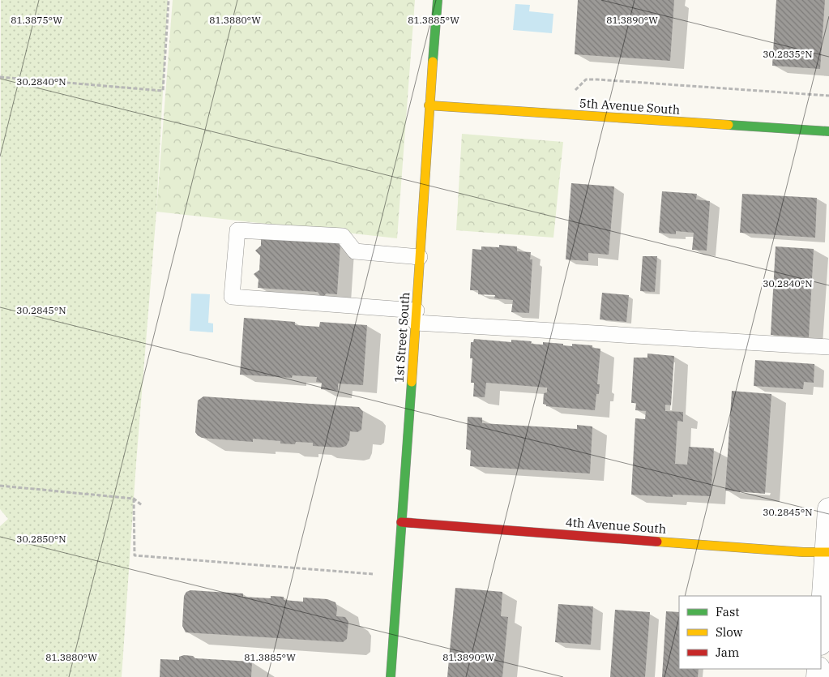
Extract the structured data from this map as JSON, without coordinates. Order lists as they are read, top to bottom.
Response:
{
  "streets": {
    "street": ["5th Avenue South", "1st Street South", "4th Avenue South"]
  },
  "crossings": [
    ["5th Avenue South", "1st Street South"],
    ["1st Street South", "4th Avenue South"]
  ],
  "legend": ["Fast", "Slow", "Jam"],
  "coordinates": [
    "81.3875°W",
    "81.3880°W",
    "81.3885°W",
    "81.3890°W",
    "30.2835°N",
    "30.2840°N",
    "30.2845°N",
    "30.2850°N"
  ]
}
